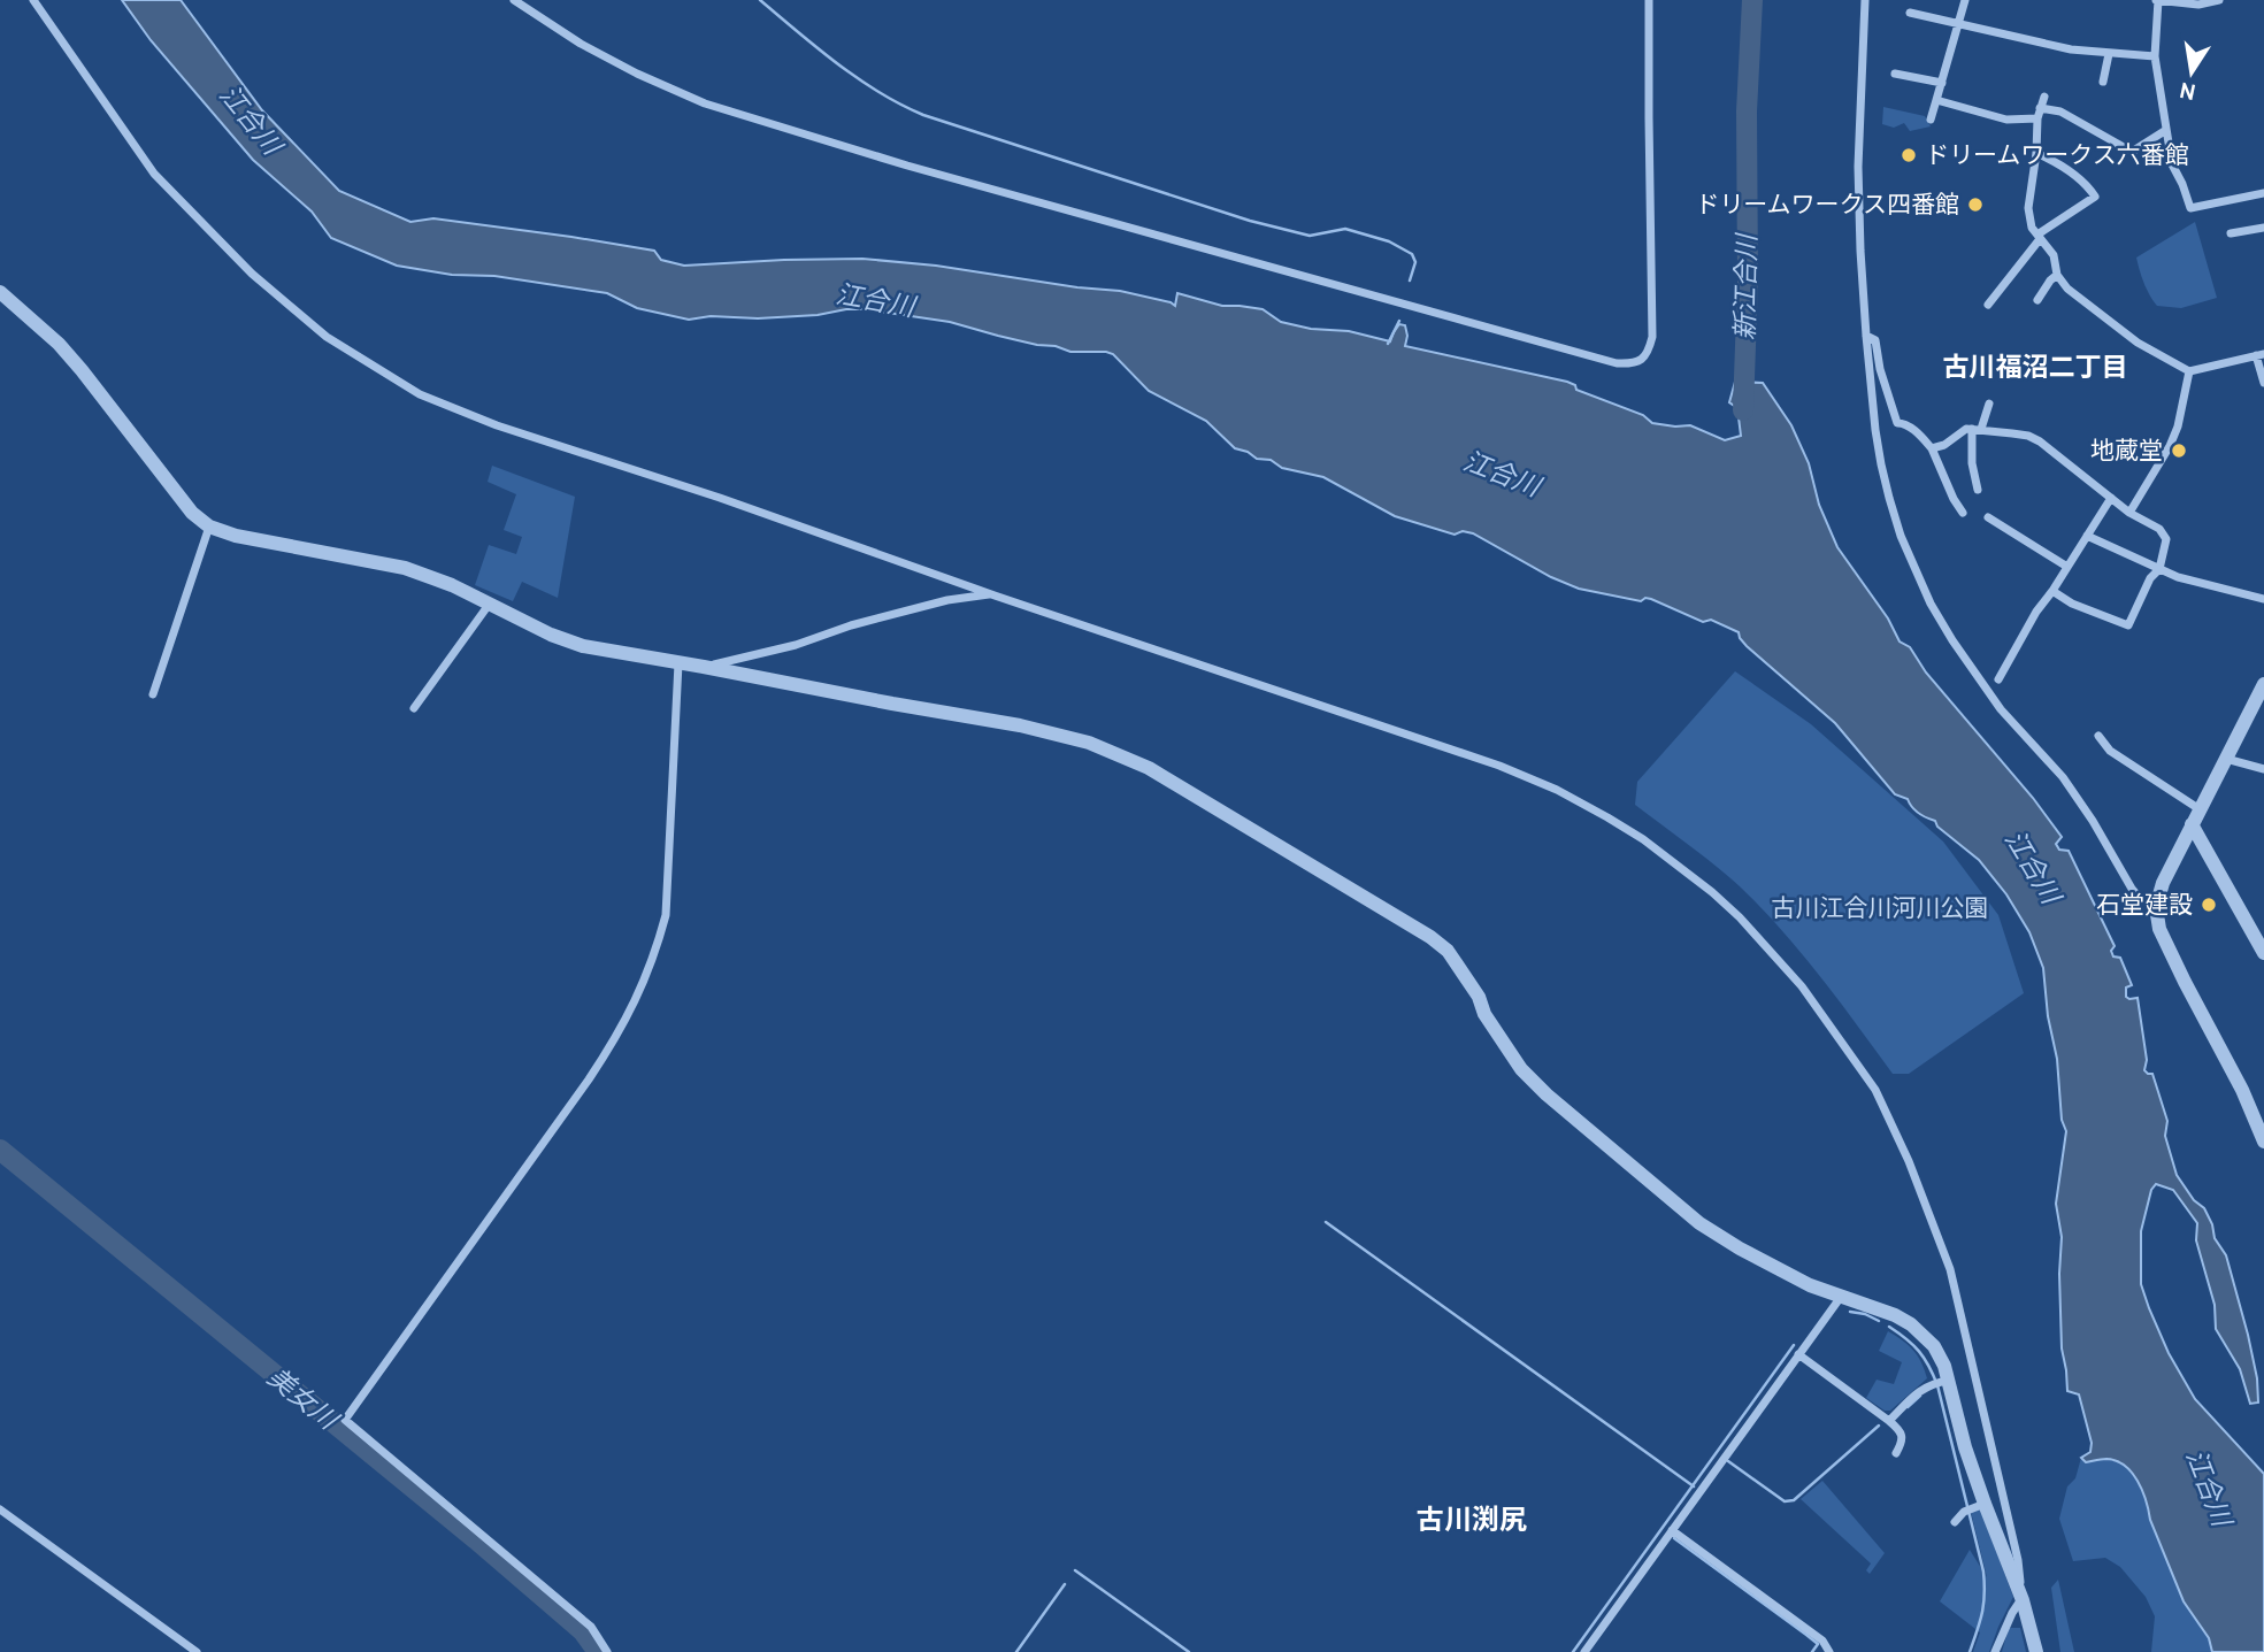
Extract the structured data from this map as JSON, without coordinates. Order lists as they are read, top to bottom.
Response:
{
  "districts": ["古川福沼二丁目", "古川渕尻"],
  "water": ["江合川", "新江合川", "美女川"],
  "parks": ["古川江合川河川公園"],
  "places": [
    "ドリームワークス六番館",
    "ドリームワークス四番館",
    "地蔵堂",
    "石堂建設"
  ],
  "north": "bottom"
}
